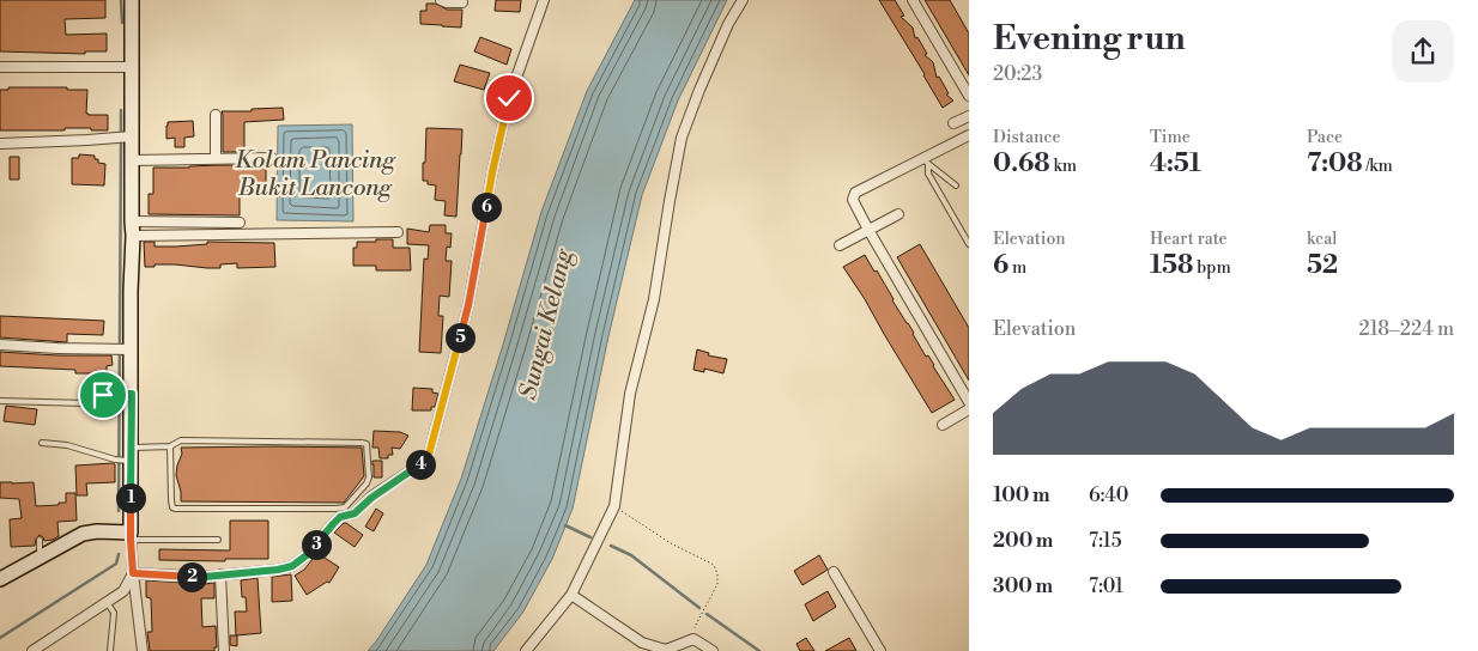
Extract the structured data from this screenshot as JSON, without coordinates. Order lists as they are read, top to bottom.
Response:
{
  "water": ["Kolam Pancing Bukit Lancong", "Sungai Kelang"],
  "page": {
    "heading": ["Evening run", "20:23"],
    "stats": [
      ["Distance", "0.68 km"],
      ["Time", "4:51"],
      ["Pace", "7:08 /km"],
      ["Elevation", "6 m"],
      ["Heart rate", "158 bpm"],
      ["kcal", "52"]
    ],
    "pins": [
      "6",
      "5",
      "4",
      "1",
      "3",
      "2"
    ],
    "chart": ["Elevation", "218–224 m"],
    "list": [
      {
        "name": "100 m",
        "note": "6:40"
      },
      {
        "name": "200 m",
        "note": "7:15"
      },
      {
        "name": "300 m",
        "note": "7:01"
      }
    ]
  }
}
